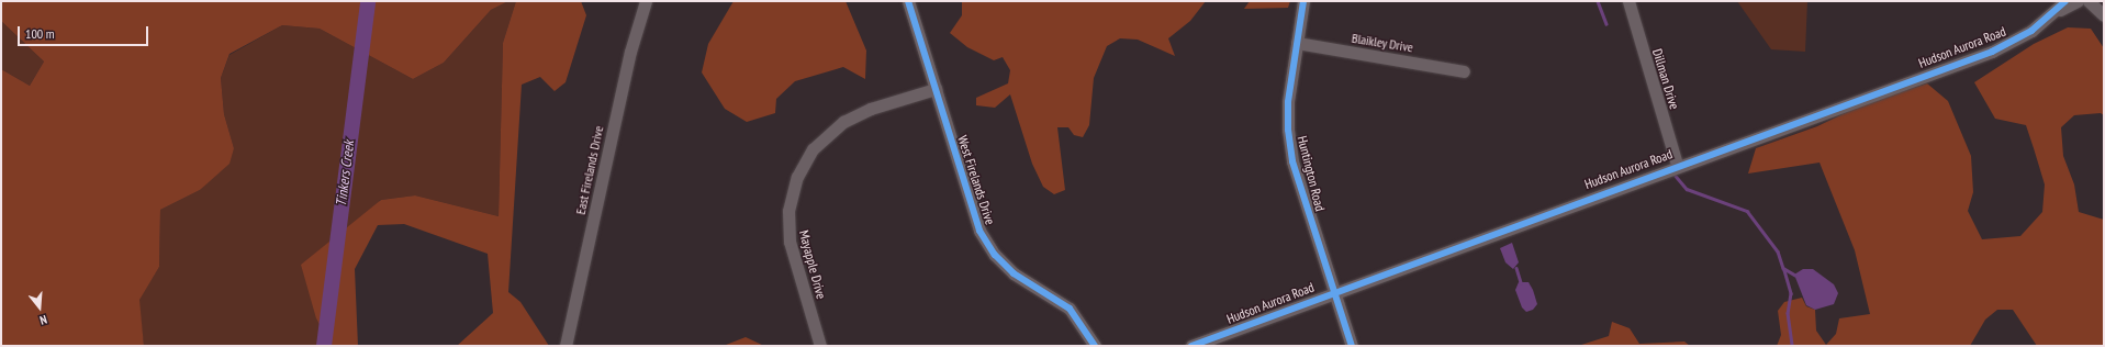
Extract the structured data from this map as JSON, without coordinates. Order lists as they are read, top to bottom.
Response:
{
  "streets": {
    "street": [
      "Blaikley Drive",
      "Hudson Aurora Road",
      "Dillman Drive",
      "East Firelands Drive",
      "Huntington Road",
      "West Firelands Drive",
      "Mayapple Drive"
    ]
  },
  "crossings": [
    ["Blaikley Drive", "Huntington Road"],
    ["Hudson Aurora Road", "Dillman Drive"],
    ["Hudson Aurora Road", "Huntington Road"],
    ["West Firelands Drive", "Mayapple Drive"]
  ],
  "water": ["Tinkers Creek"],
  "scale_bar": "100 m",
  "north": "bottom"
}
